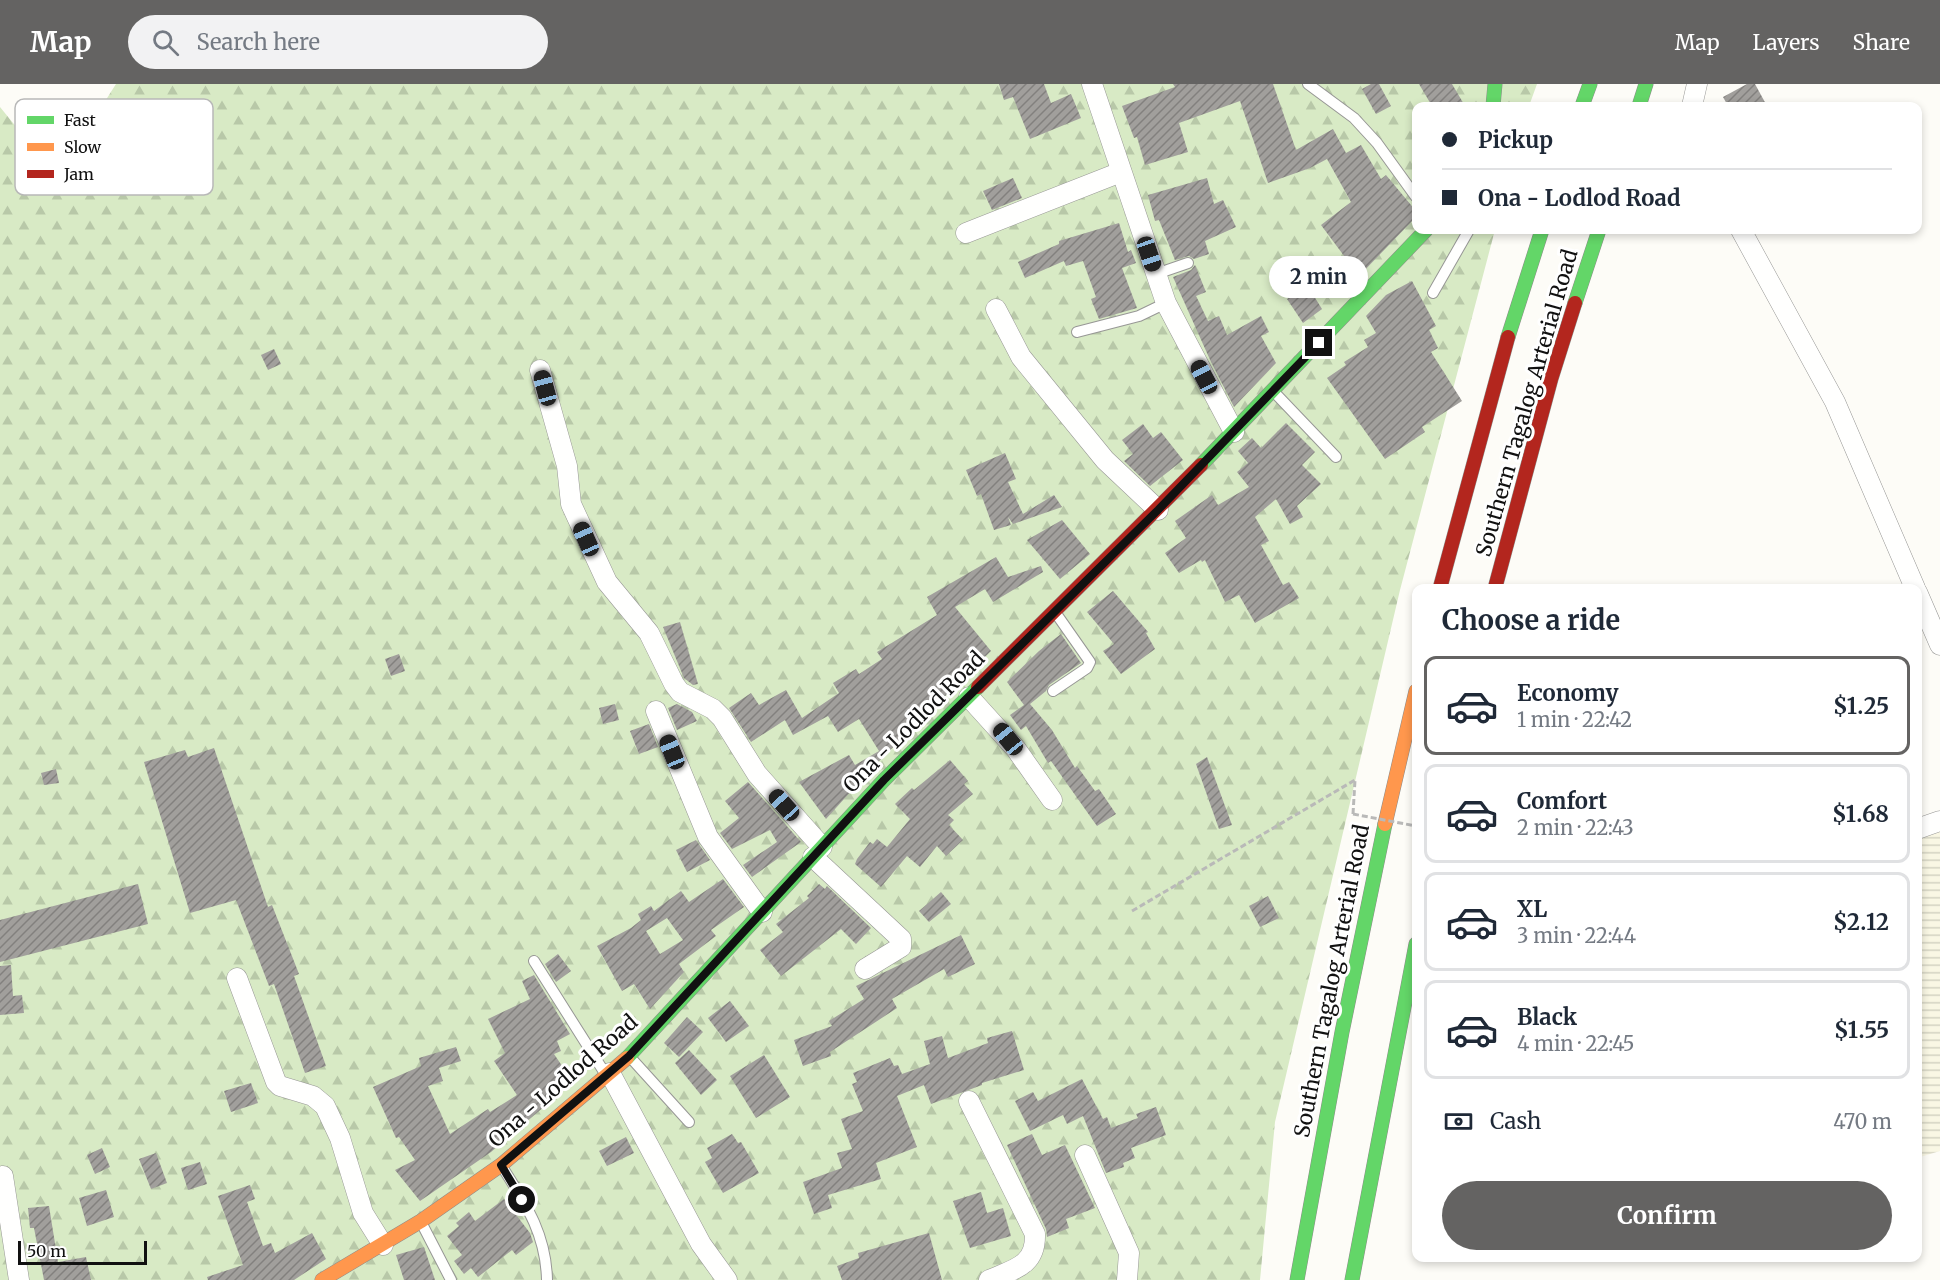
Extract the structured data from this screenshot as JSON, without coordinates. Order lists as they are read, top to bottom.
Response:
{
  "streets": {
    "main road": ["Southern Tagalog Arterial Road", "Ona - Lodlod Road"]
  },
  "legend": ["Fast", "Slow", "Jam"],
  "scale_bar": "50 m",
  "page": {
    "header": "Map",
    "search": "Search here",
    "nav": ["Map", "Layers", "Share"],
    "banner": ["Pickup", "Ona - Lodlod Road"],
    "bubble": "2 min",
    "heading": "Choose a ride",
    "list": [
      {
        "name": "Economy",
        "note": "1 min · 22:42",
        "value": "$1.25"
      },
      {
        "name": "Comfort",
        "note": "2 min · 22:43",
        "value": "$1.68"
      },
      {
        "name": "XL",
        "note": "3 min · 22:44",
        "value": "$2.12"
      },
      {
        "name": "Black",
        "note": "4 min · 22:45",
        "value": "$1.55"
      }
    ],
    "pay": ["Cash", "470 m"],
    "buttons": "Confirm",
    "scale": "50 m"
  }
}
